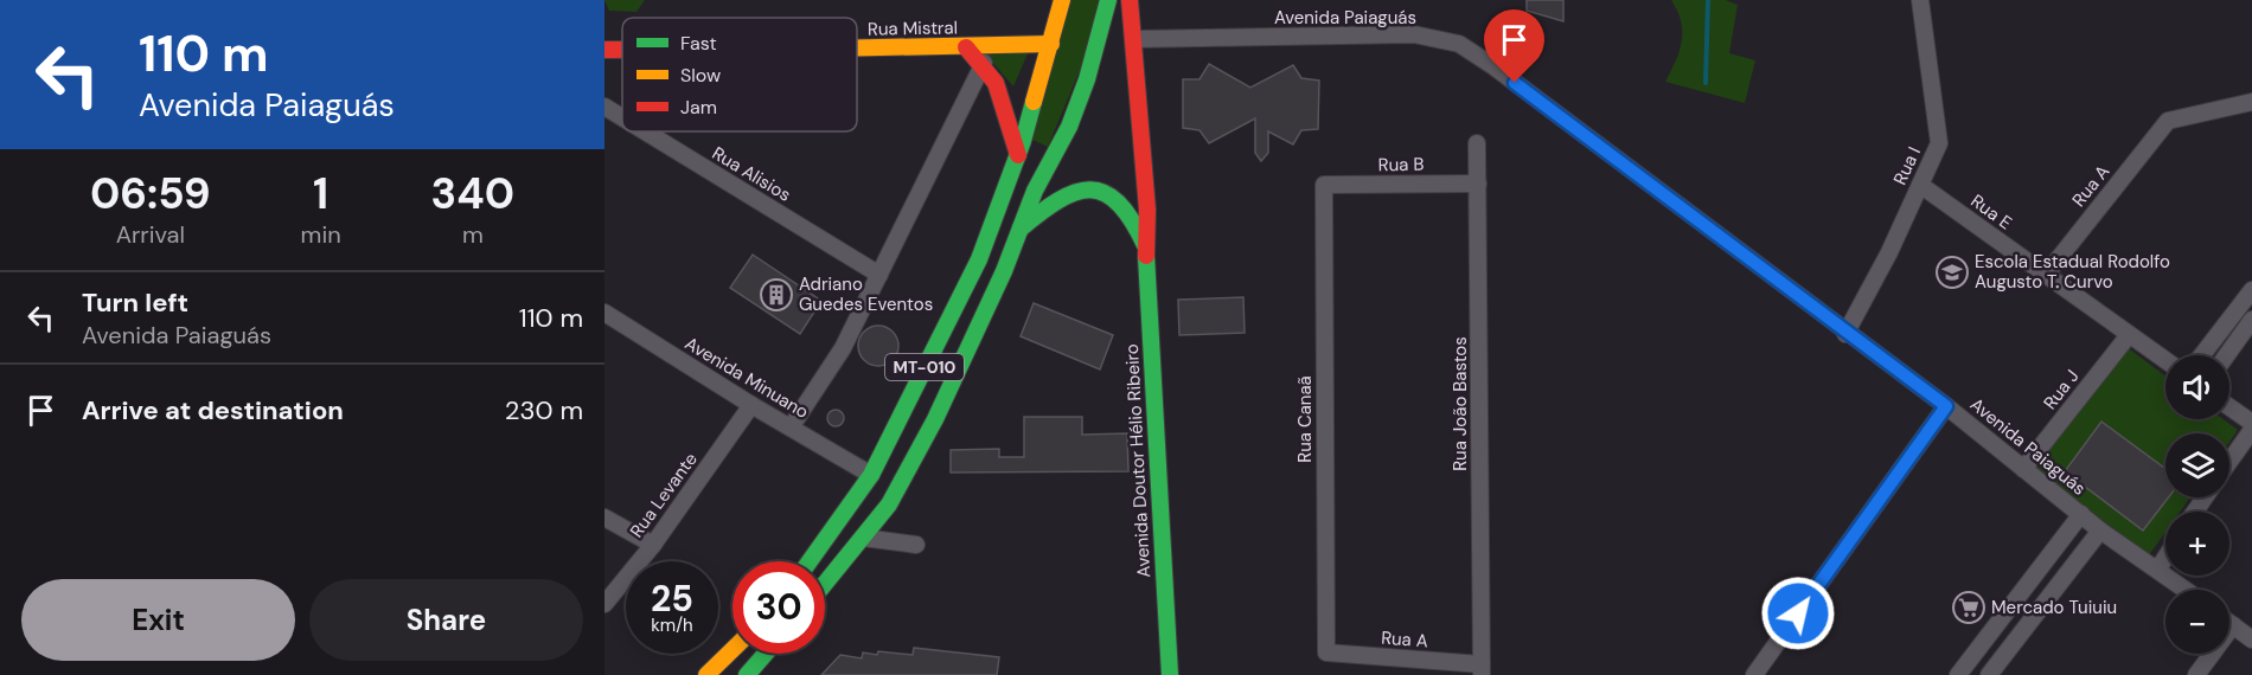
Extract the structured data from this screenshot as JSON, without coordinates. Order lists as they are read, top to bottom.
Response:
{
  "streets": {
    "main road": ["Rua Mistral", "MT-010", "Avenida Doutor Hélio Ribeiro"],
    "street": [
      "Avenida Paiaguás",
      "Rua B",
      "Rua I",
      "Rua Alisios",
      "Rua A",
      "Rua E",
      "Avenida Minuano",
      "Rua J",
      "Rua João Bastos",
      "Rua Canaã",
      "Rua Levante"
    ]
  },
  "crossings": [
    ["Avenida Paiaguás", "Rua I"],
    ["Avenida Paiaguás", "Rua J"],
    ["Avenida Paiaguás", "Avenida Doutor Hélio Ribeiro"],
    ["Rua Mistral", "MT-010"],
    ["Rua B", "Rua João Bastos"],
    ["Rua B", "Rua Canaã"],
    ["Rua I", "Rua E"],
    ["Rua A", "Rua E"],
    ["Rua A", "Rua João Bastos"],
    ["Rua A", "Rua Canaã"],
    ["Rua E", "Rua J"],
    ["MT-010", "Avenida Minuano"],
    ["Avenida Minuano", "Rua Levante"]
  ],
  "places": {
    "school or university": ["Escola Estadual Rodolfo Augusto T. Curvo"],
    "building": ["Adriano Guedes Eventos"],
    "supermarket": ["Mercado Tuiuiu"]
  },
  "legend": ["Fast", "Slow", "Jam"],
  "page": {
    "turn": ["110 m", "Avenida Paiaguás"],
    "eta": [
      "06:59",
      "Arrival",
      "1",
      "min",
      "340",
      "m"
    ],
    "list": [
      {
        "name": "Turn left",
        "note": "Avenida Paiaguás",
        "value": "110 m"
      },
      {
        "name": "Arrive at destination",
        "value": "230 m"
      }
    ],
    "map_buttons": ["+", "−"],
    "speed": "25 km/h",
    "limit": "30",
    "buttons": ["Exit", "Share"]
  }
}
